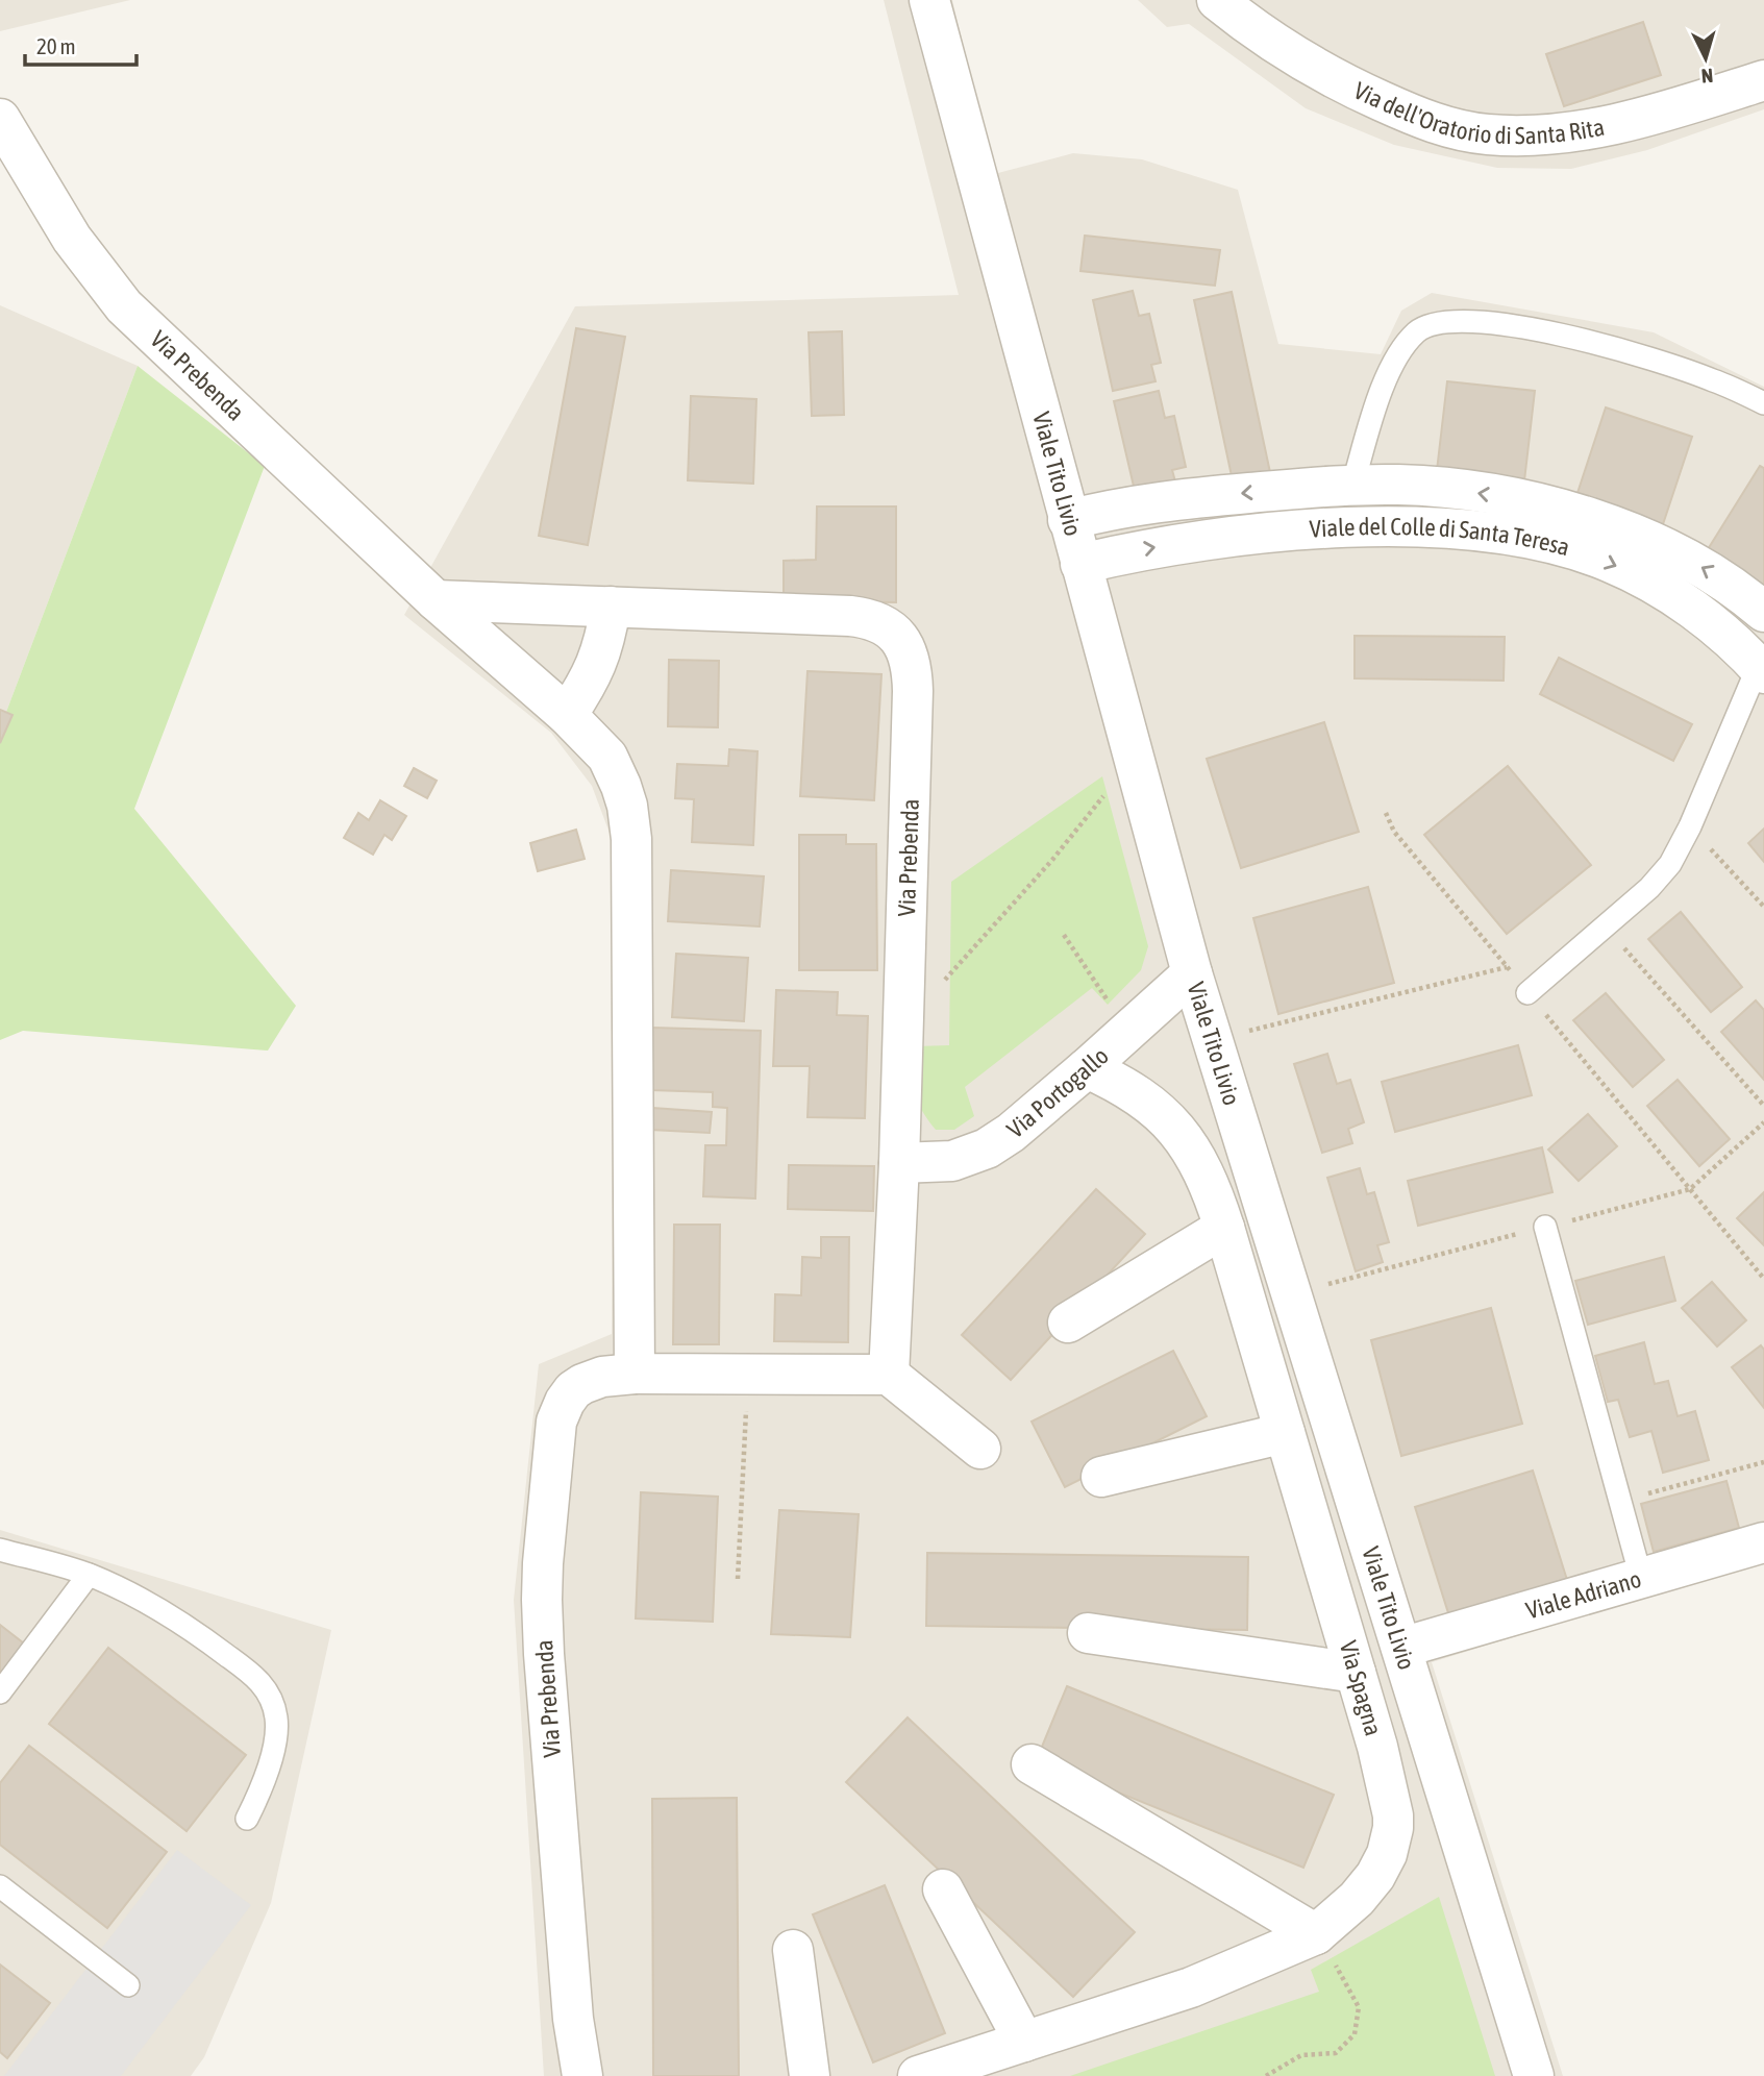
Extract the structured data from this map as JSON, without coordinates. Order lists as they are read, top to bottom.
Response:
{
  "streets": {
    "street": [
      "Via dell'Oratorio di Santa Rita",
      "Via Prebenda",
      "Viale Tito Livio",
      "Viale del Colle di Santa Teresa",
      "Via Portogallo",
      "Viale Adriano",
      "Via Spagna"
    ]
  },
  "crossings": [
    ["Via Prebenda", "Via Portogallo"],
    ["Viale Tito Livio", "Viale del Colle di Santa Teresa"],
    ["Viale Tito Livio", "Via Portogallo"],
    ["Viale Tito Livio", "Viale Adriano"],
    ["Via Portogallo", "Via Spagna"]
  ],
  "scale_bar": "20 m",
  "north": "bottom"
}
